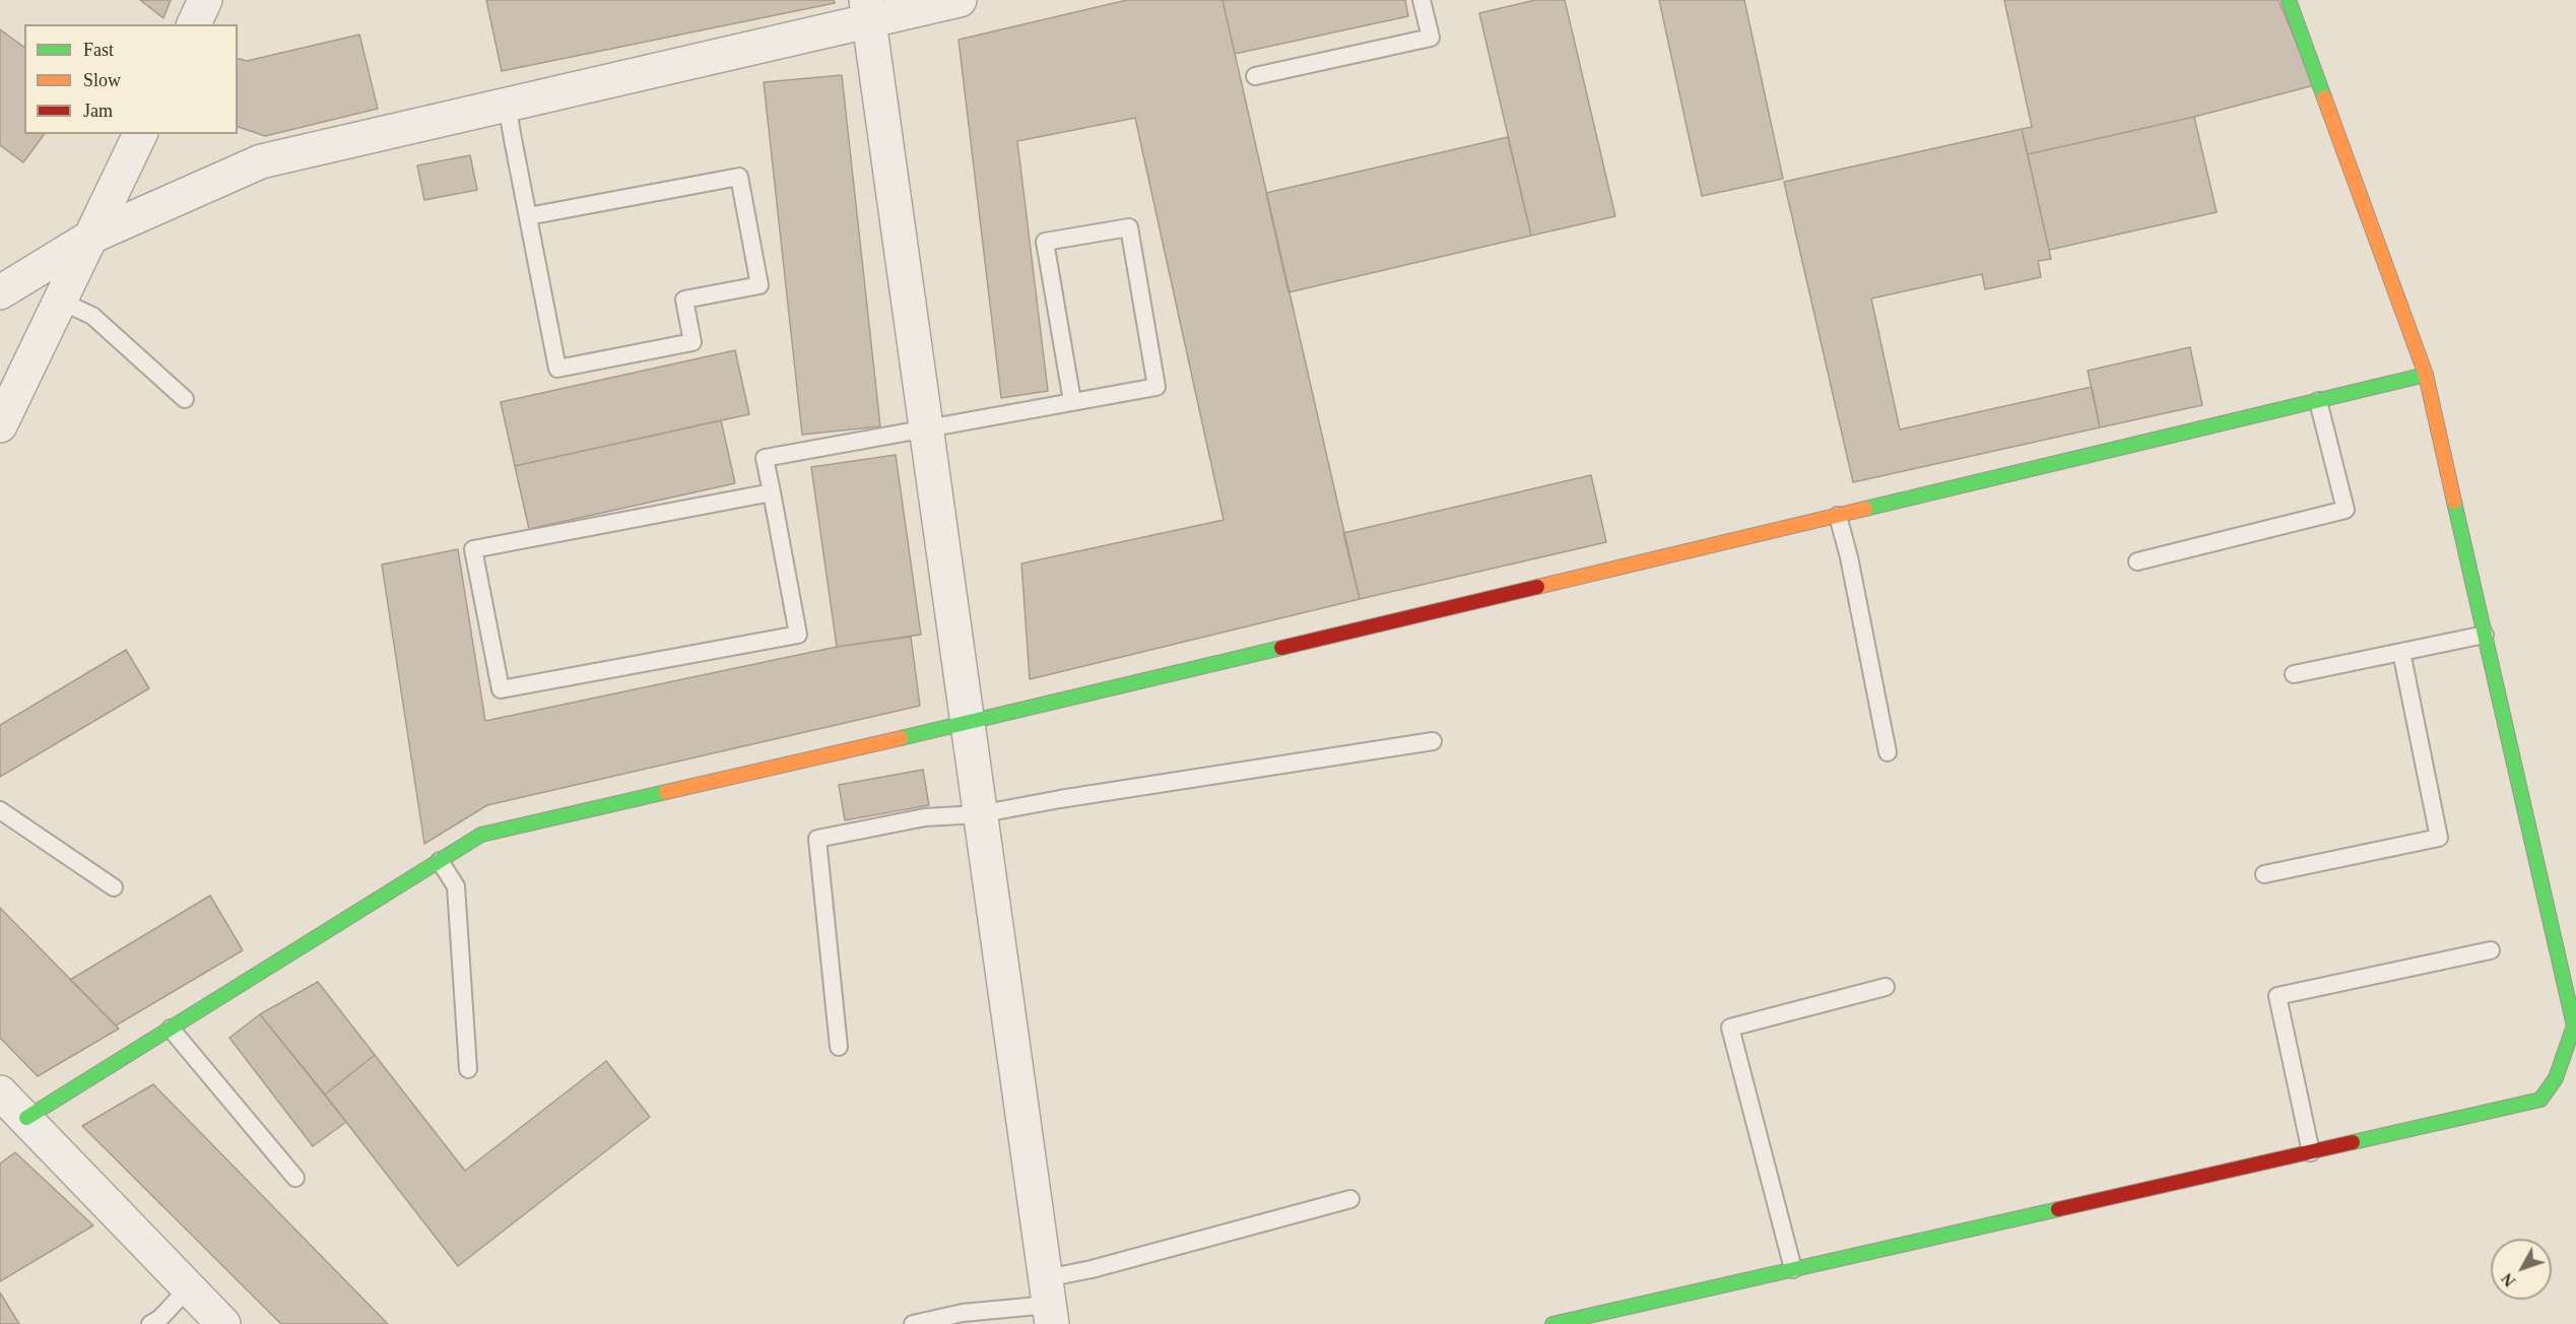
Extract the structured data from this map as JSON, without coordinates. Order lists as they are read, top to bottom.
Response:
{
  "legend": ["Fast", "Slow", "Jam"],
  "north": "bottom left"
}
